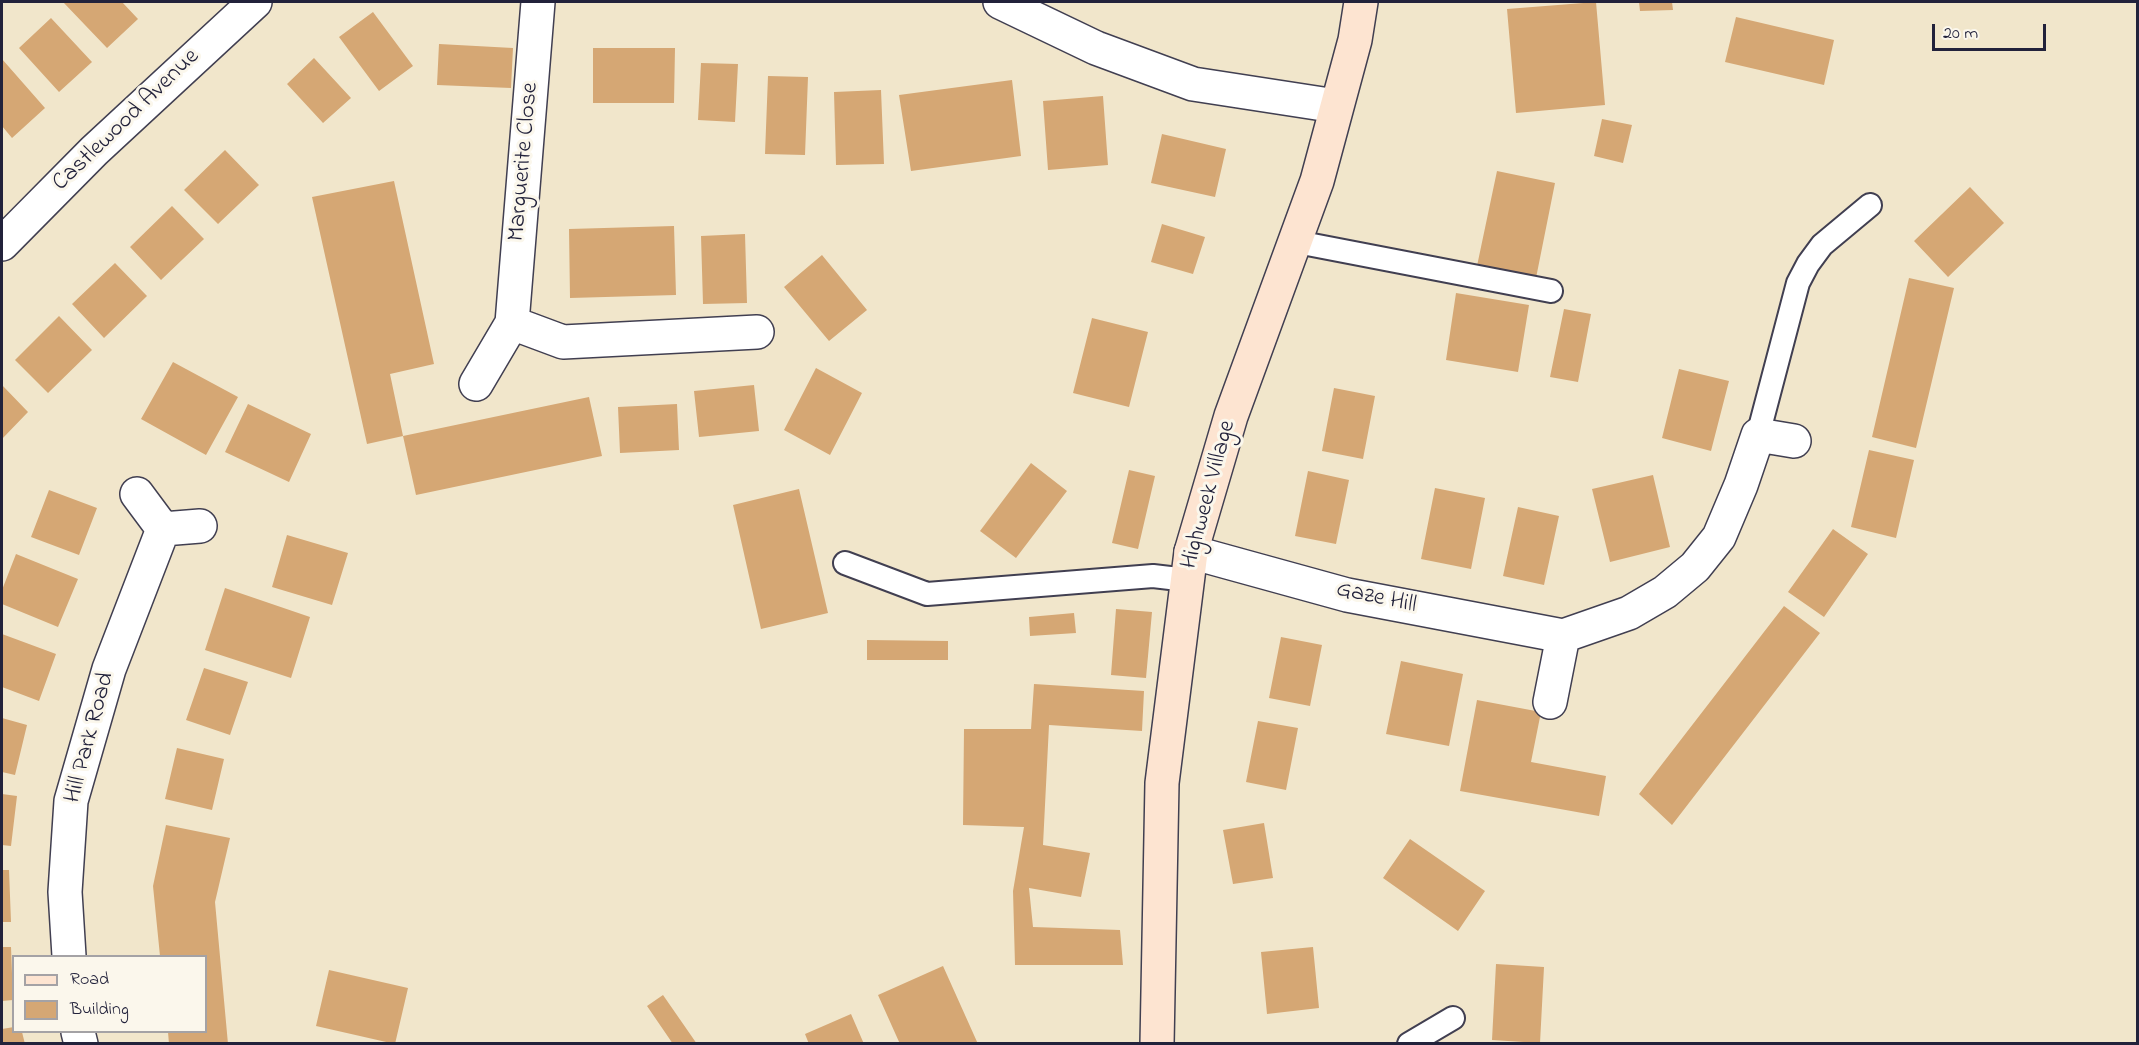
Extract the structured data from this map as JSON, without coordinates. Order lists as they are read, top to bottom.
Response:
{
  "streets": {
    "street": [
      "Castlewood Avenue",
      "Marguerite Close",
      "Highweek Village",
      "Gaze Hill",
      "Hill Park Road"
    ]
  },
  "crossings": [
    ["Highweek Village", "Gaze Hill"]
  ],
  "legend": ["Road", "Building"],
  "scale_bar": "20 m"
}
